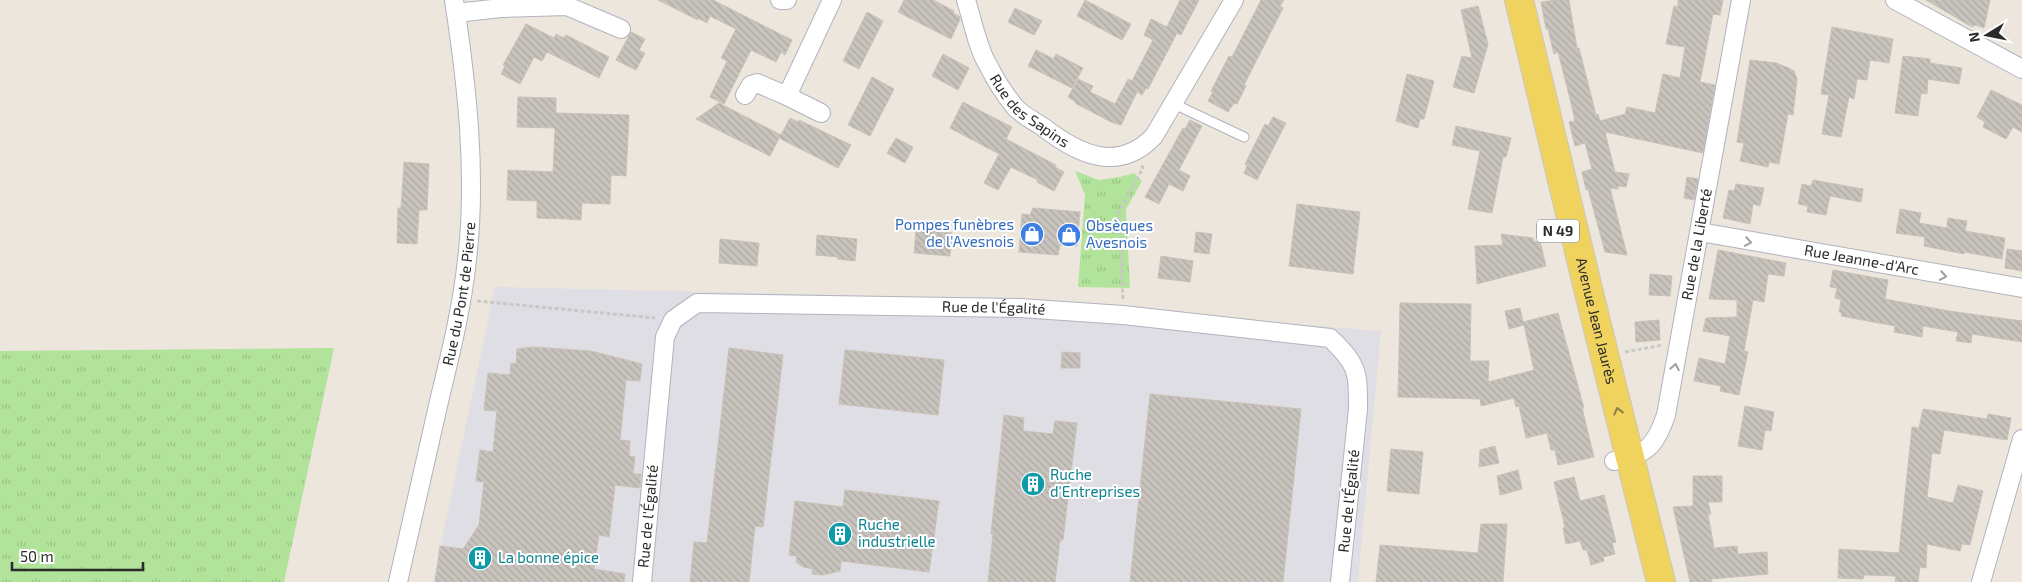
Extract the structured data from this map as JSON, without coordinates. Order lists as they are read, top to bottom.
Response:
{
  "streets": {
    "main road": ["N 49", "Avenue Jean Jaurès"],
    "street": [
      "Rue des Sapins",
      "Rue de la Liberté",
      "Rue Jeanne-d'Arc",
      "Rue du Pont de Pierre",
      "Rue de l'Égalité"
    ]
  },
  "crossings": [
    ["Rue de la Liberté", "Rue Jeanne-d'Arc"],
    ["Rue de la Liberté", "Avenue Jean Jaurès"]
  ],
  "one_way": ["Rue Jeanne-d'Arc"],
  "places": {
    "shop": ["Pompes funèbres de l'Avesnois", "Obsèques Avesnois"],
    "building": ["Ruche d'Entreprises", "Ruche industrielle", "La bonne épice"]
  },
  "scale_bar": "50 m",
  "north": "left"
}
